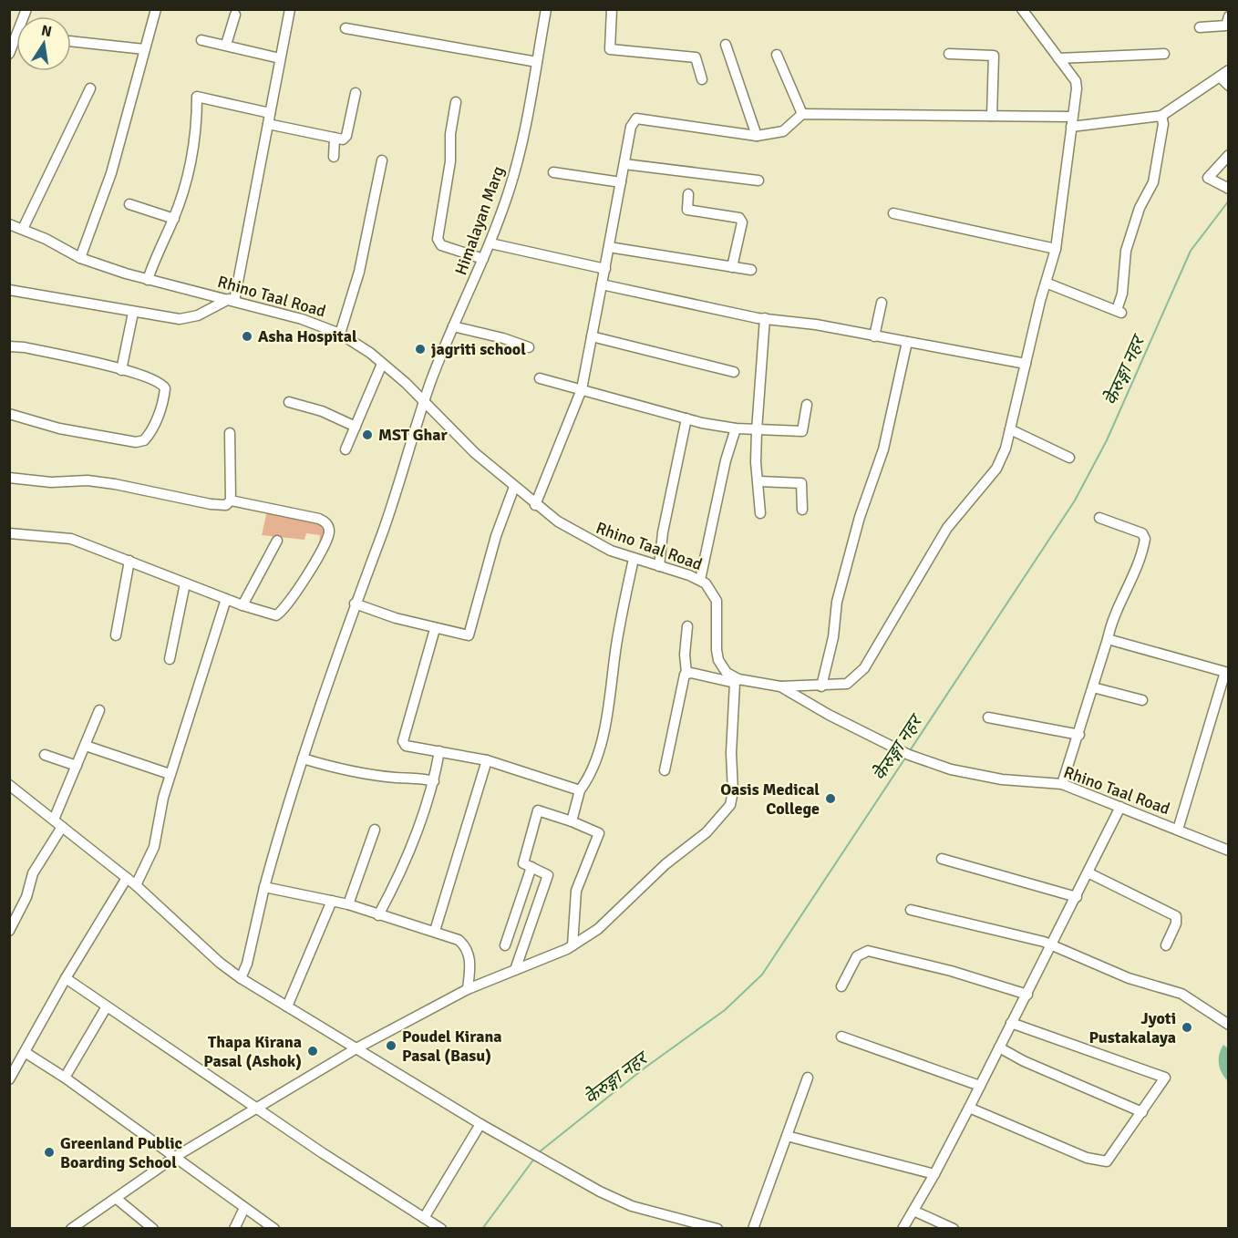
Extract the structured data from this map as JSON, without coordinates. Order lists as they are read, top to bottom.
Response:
{
  "streets": {
    "street": ["Himalayan Marg", "Rhino Taal Road"]
  },
  "crossings": [
    ["Himalayan Marg", "Rhino Taal Road"]
  ],
  "water": ["केेरुङ्गा नहर"],
  "places": [
    "Asha Hospital",
    "jagriti school",
    "MST Ghar",
    "Oasis Medical College",
    "Jyoti Pustakalaya",
    "Poudel Kirana Pasal (Basu)",
    "Thapa Kirana Pasal (Ashok)",
    "Greenland Public Boarding School"
  ],
  "north": "top"
}
